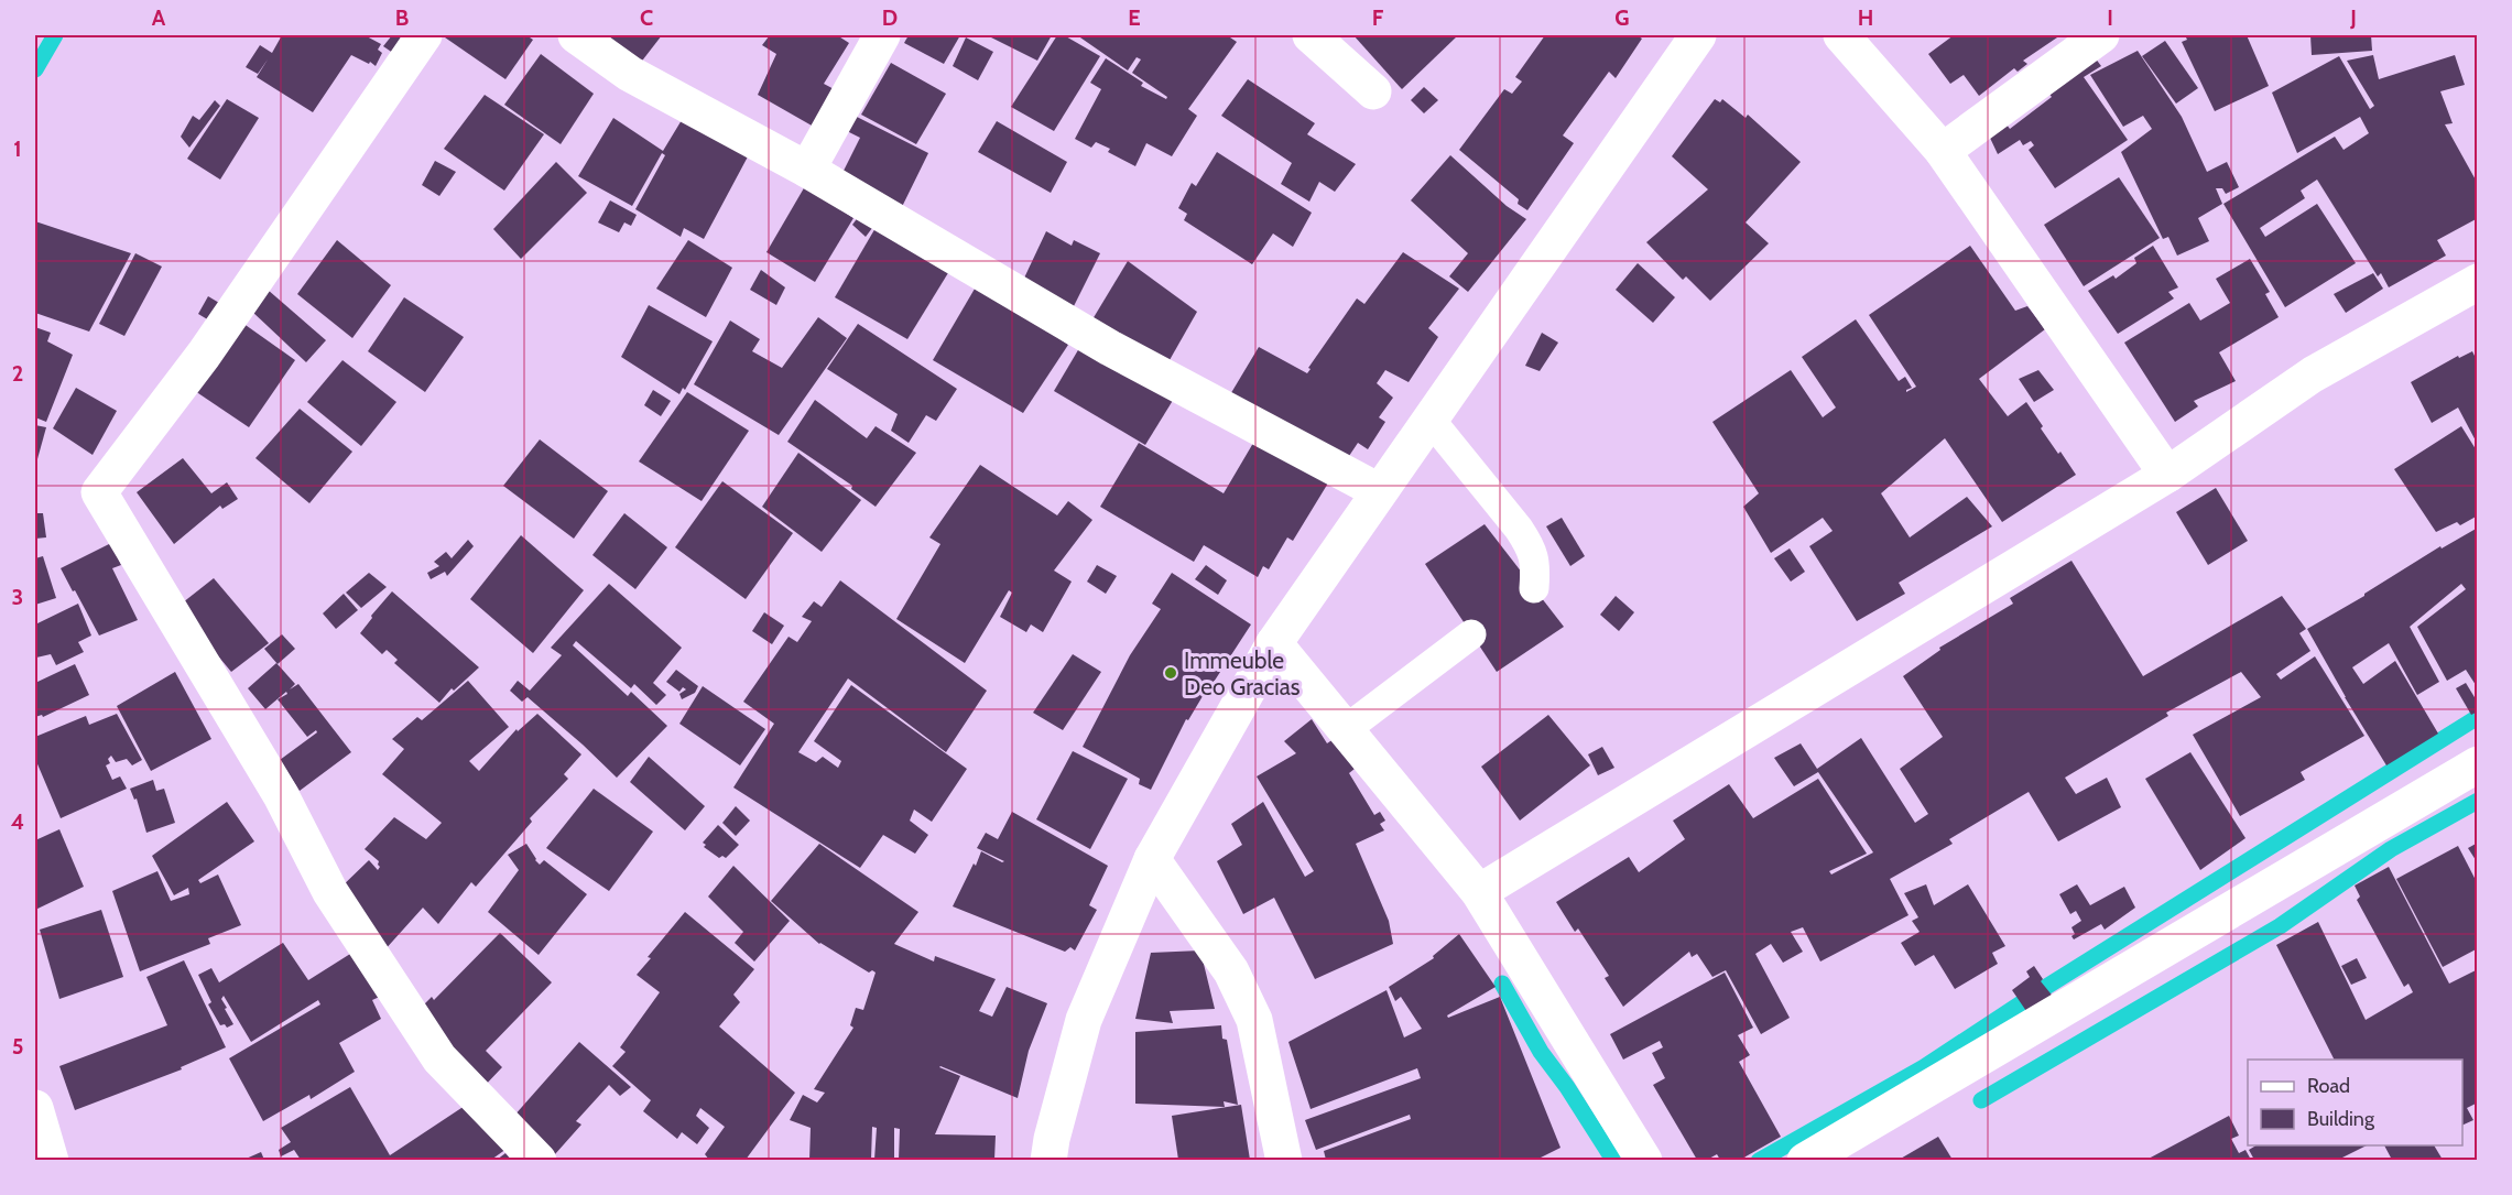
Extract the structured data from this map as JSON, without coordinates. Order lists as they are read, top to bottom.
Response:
{
  "places": ["Immeuble Deo Gracias"],
  "legend": ["Road", "Building"],
  "grid": {
    "columns": [
      "A",
      "B",
      "C",
      "D",
      "E",
      "F",
      "G",
      "H",
      "I",
      "J"
    ],
    "rows": [
      "1",
      "2",
      "3",
      "4",
      "5"
    ]
  }
}
